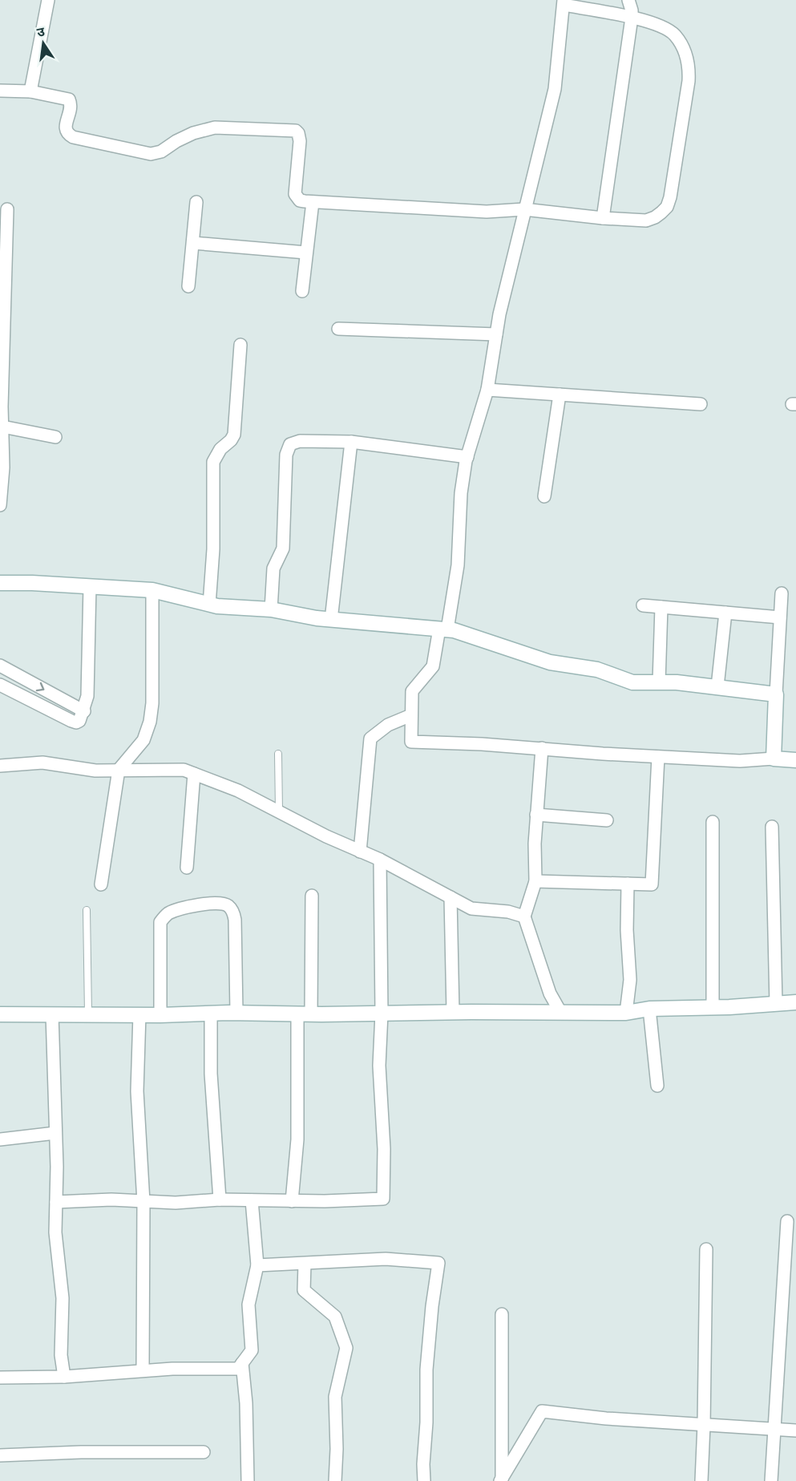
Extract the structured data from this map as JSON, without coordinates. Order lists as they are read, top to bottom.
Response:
{
  "north": "top"
}
